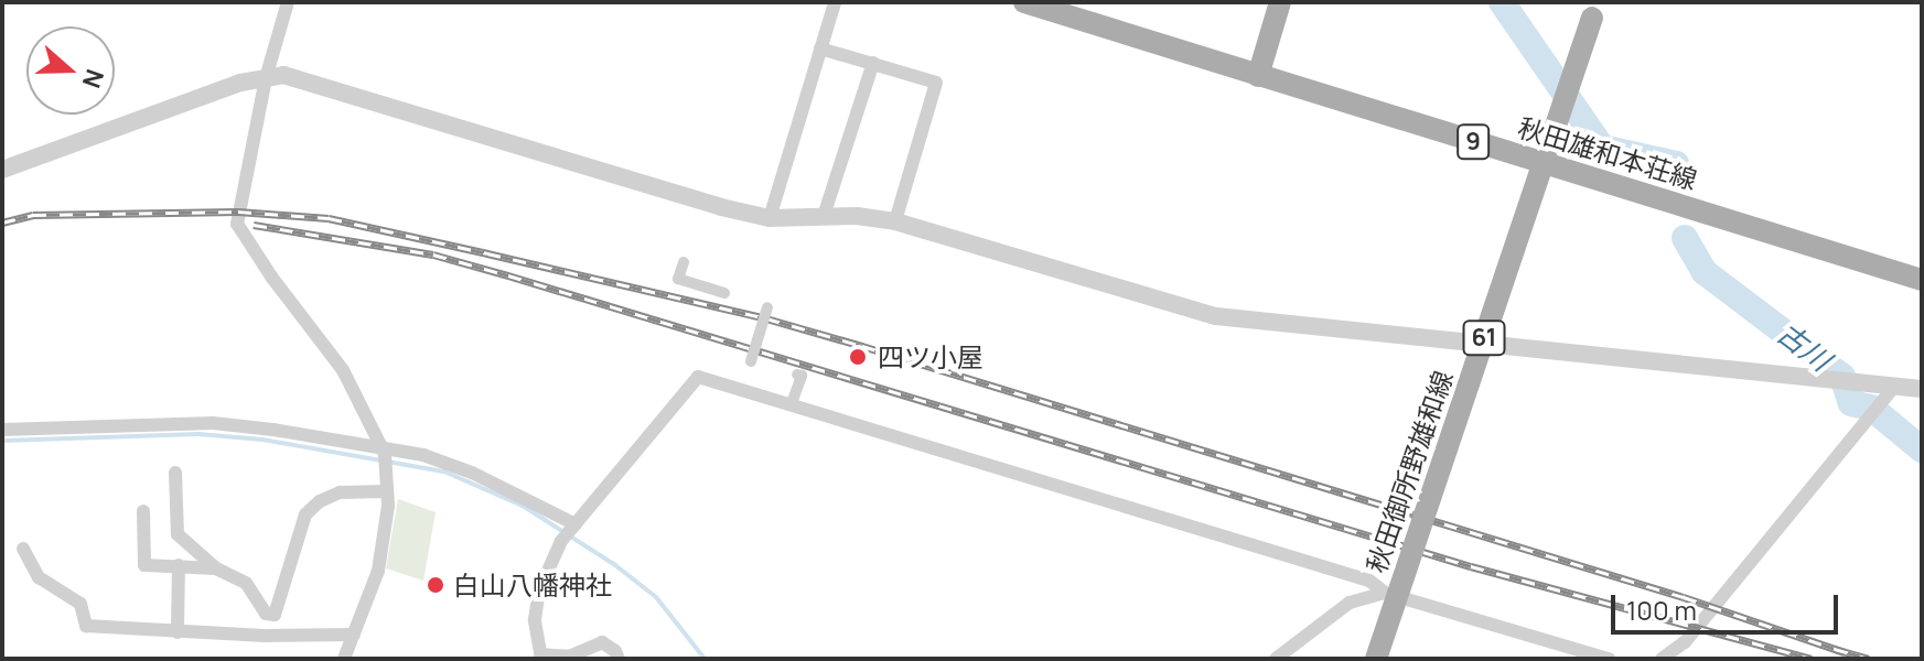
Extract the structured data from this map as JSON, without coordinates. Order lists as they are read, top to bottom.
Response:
{
  "streets": {
    "main road": [
      "9",
      "秋田雄和本荘線",
      "61",
      "秋田御所野雄和線"
    ]
  },
  "water": ["古川"],
  "places": ["四ツ小屋", "白山八幡神社"],
  "scale_bar": "100 m",
  "north": "right"
}
